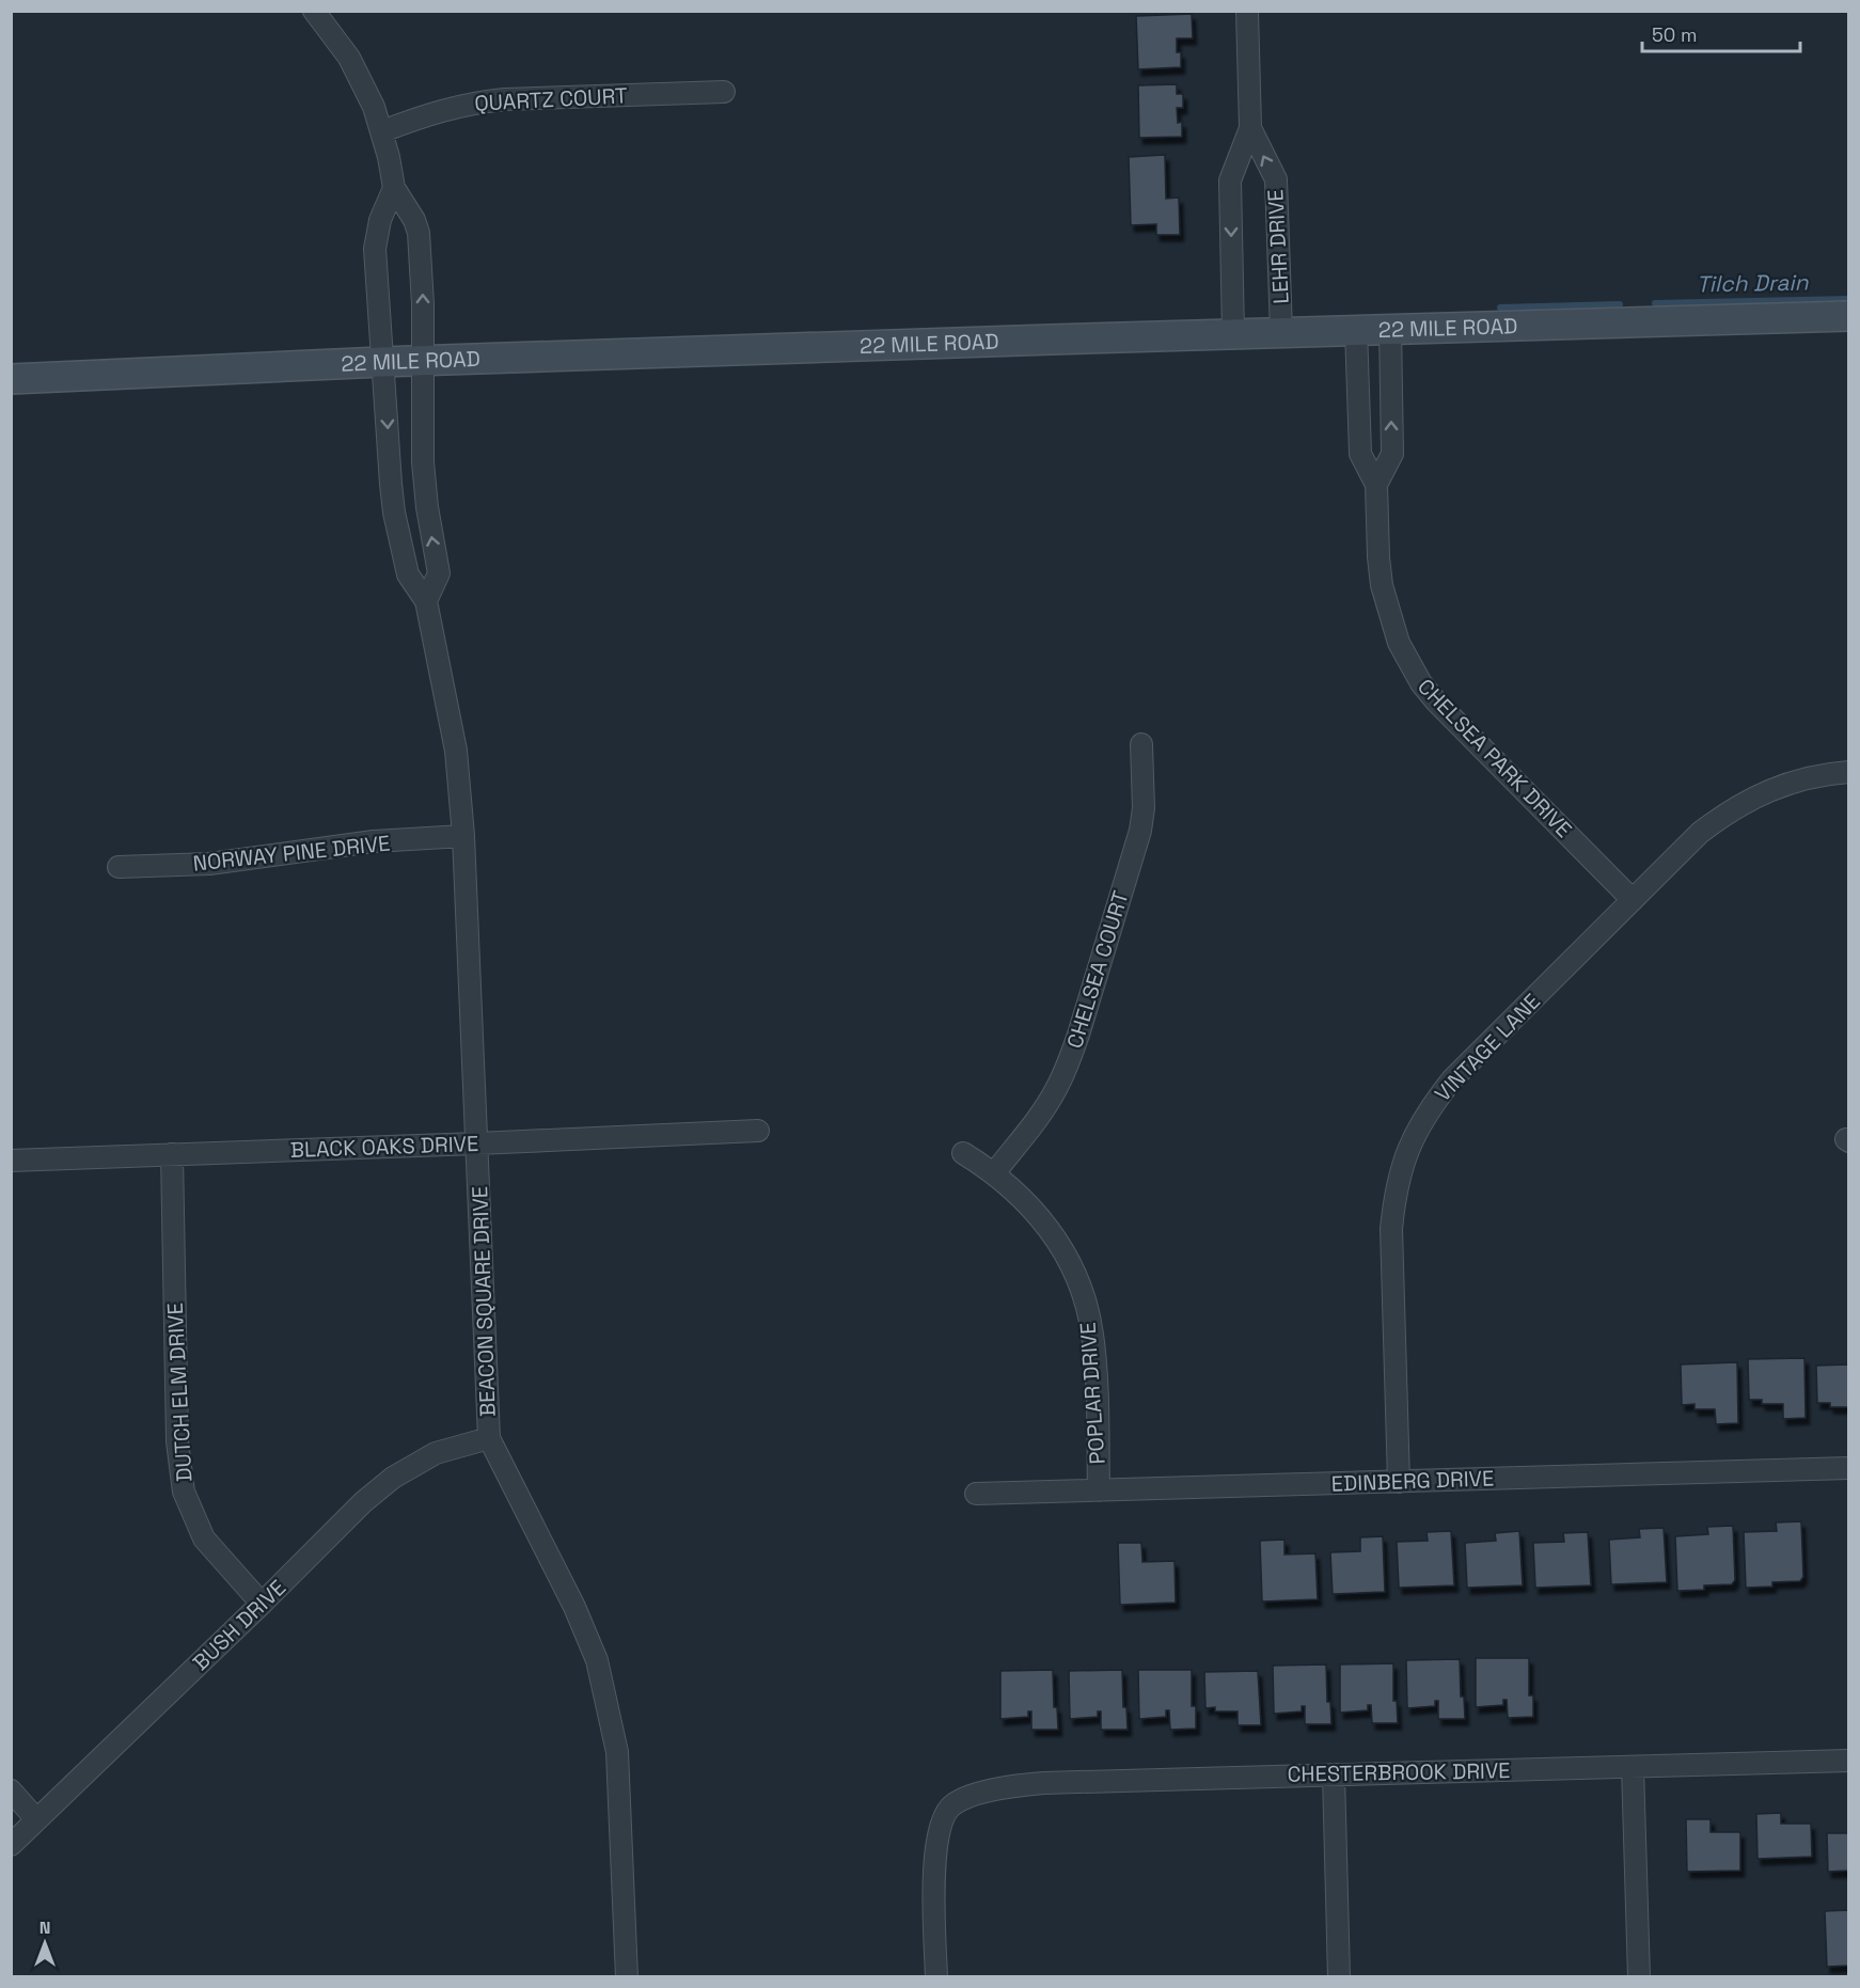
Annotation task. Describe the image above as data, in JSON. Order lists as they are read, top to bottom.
{
  "streets": {
    "street": [
      "QUARTZ COURT",
      "LEHR DRIVE",
      "22 MILE ROAD",
      "CHELSEA PARK DRIVE",
      "NORWAY PINE DRIVE",
      "CHELSEA COURT",
      "VINTAGE LANE",
      "BLACK OAKS DRIVE",
      "BEACON SQUARE DRIVE",
      "DUTCH ELM DRIVE",
      "POPLAR DRIVE",
      "EDINBERG DRIVE",
      "BUSH DRIVE",
      "CHESTERBROOK DRIVE"
    ]
  },
  "crossings": [
    ["LEHR DRIVE", "22 MILE ROAD"],
    ["22 MILE ROAD", "CHELSEA PARK DRIVE"],
    ["22 MILE ROAD", "BEACON SQUARE DRIVE"],
    ["CHELSEA PARK DRIVE", "VINTAGE LANE"],
    ["NORWAY PINE DRIVE", "BEACON SQUARE DRIVE"],
    ["CHELSEA COURT", "POPLAR DRIVE"],
    ["VINTAGE LANE", "EDINBERG DRIVE"],
    ["BLACK OAKS DRIVE", "BEACON SQUARE DRIVE"],
    ["BLACK OAKS DRIVE", "DUTCH ELM DRIVE"],
    ["BEACON SQUARE DRIVE", "BUSH DRIVE"],
    ["DUTCH ELM DRIVE", "BUSH DRIVE"],
    ["POPLAR DRIVE", "EDINBERG DRIVE"]
  ],
  "water": ["Tilch Drain"],
  "scale_bar": "50 m",
  "north": "top"
}
